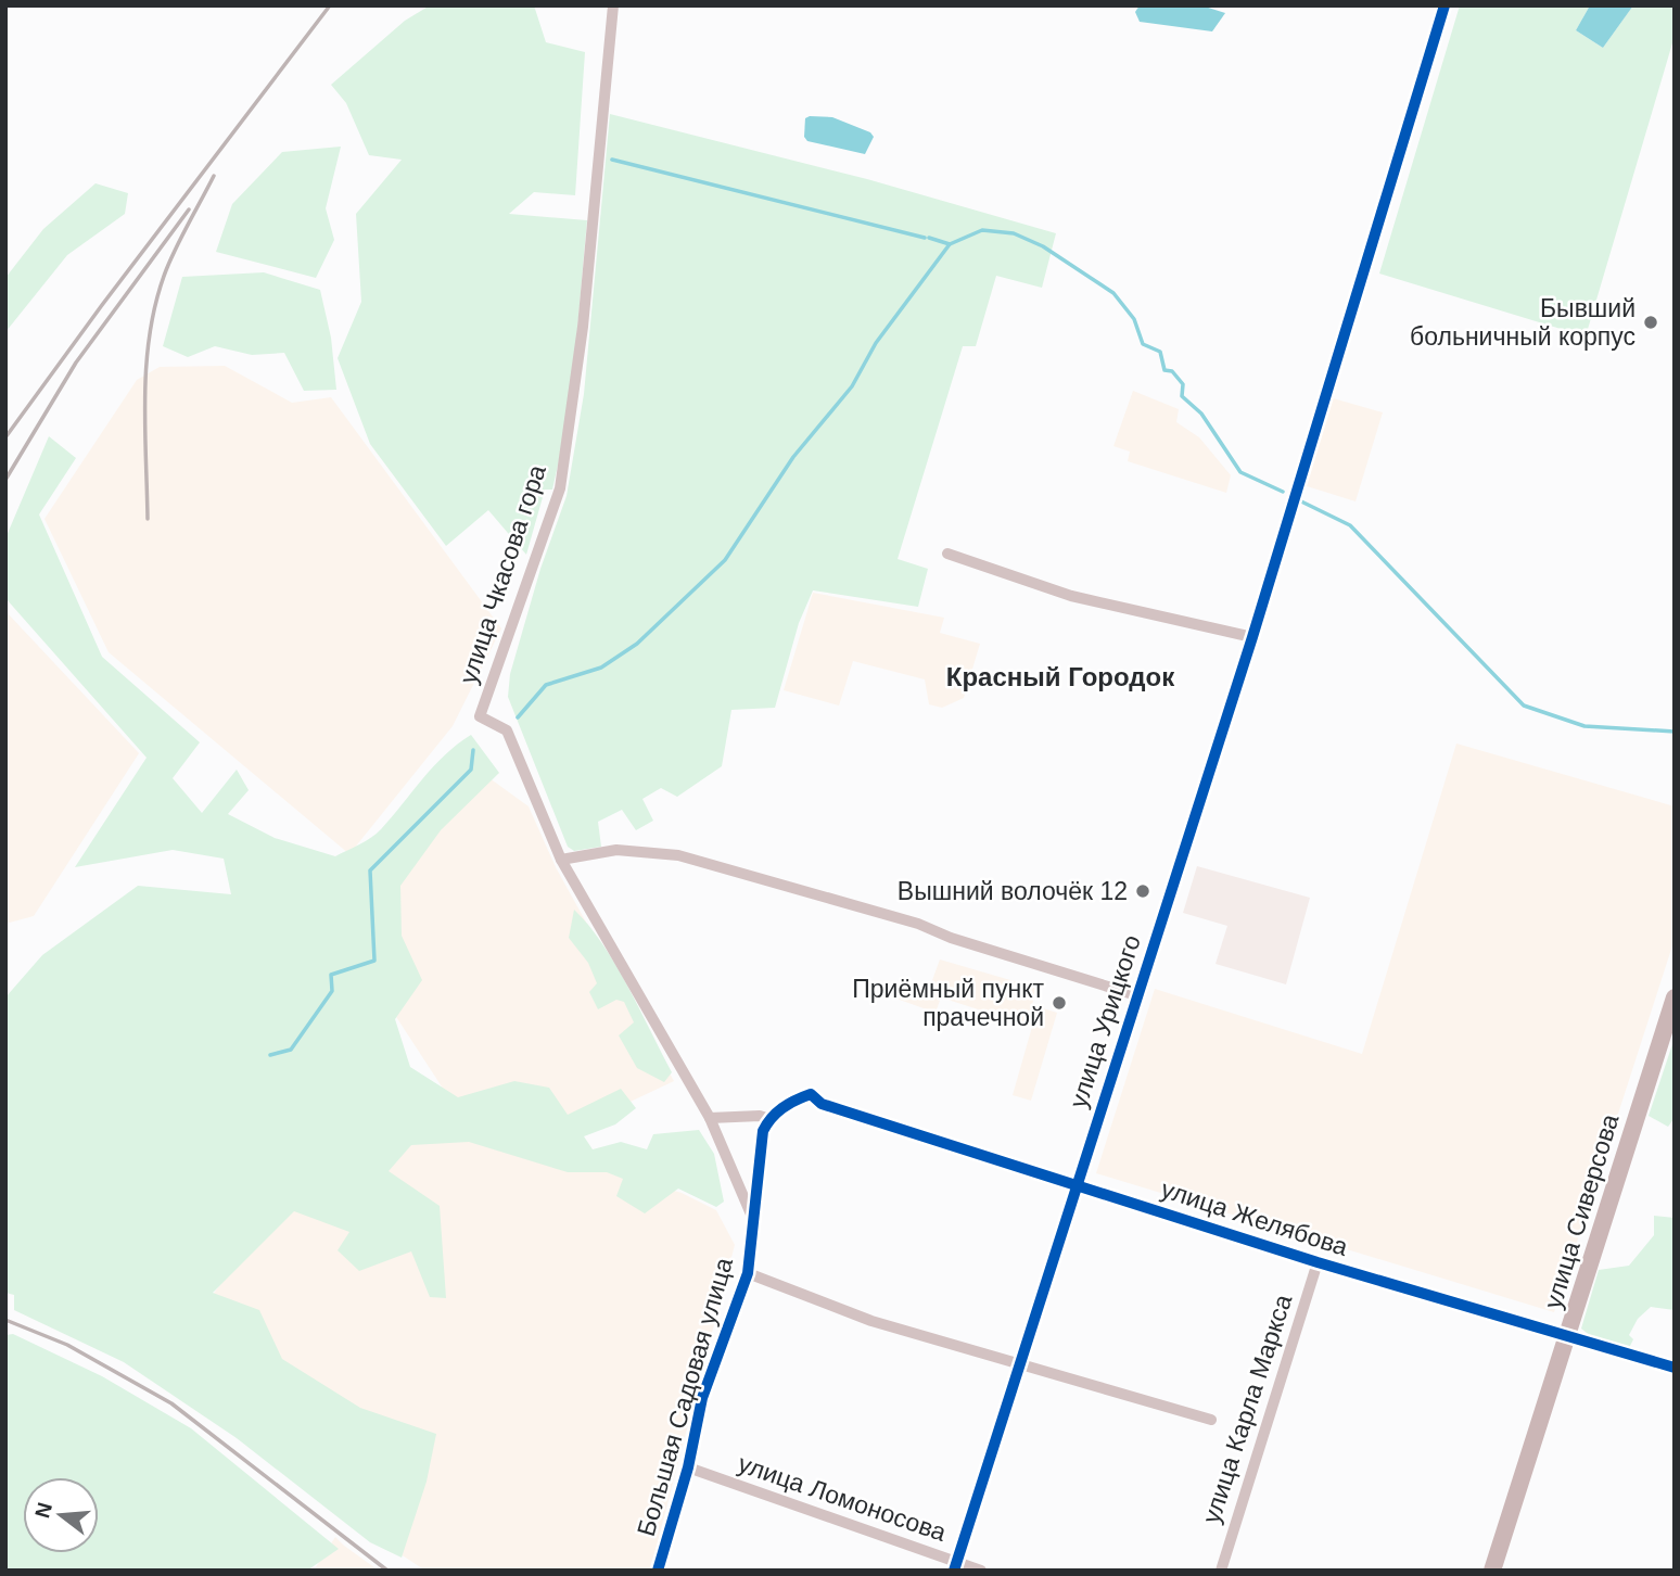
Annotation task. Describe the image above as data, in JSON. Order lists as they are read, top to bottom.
{
  "streets": {
    "street": [
      "улица Чкасова гора",
      "улица Урицкого",
      "улица Сиверсова",
      "улица Желябова",
      "Большая Садовая улица",
      "улица Карла Маркса",
      "улица Ломоносова"
    ]
  },
  "crossings": [
    ["улица Чкасова гора", "Большая Садовая улица"],
    ["улица Урицкого", "улица Желябова"],
    ["улица Урицкого", "улица Ломоносова"],
    ["улица Сиверсова", "улица Желябова"],
    ["улица Желябова", "Большая Садовая улица"],
    ["улица Желябова", "улица Карла Маркса"],
    ["Большая Садовая улица", "улица Ломоносова"]
  ],
  "districts": ["Красный Городок"],
  "places": ["Бывший больничный корпус", "Вышний волочёк 12", "Приёмный пункт прачечной"],
  "north": "left"
}
